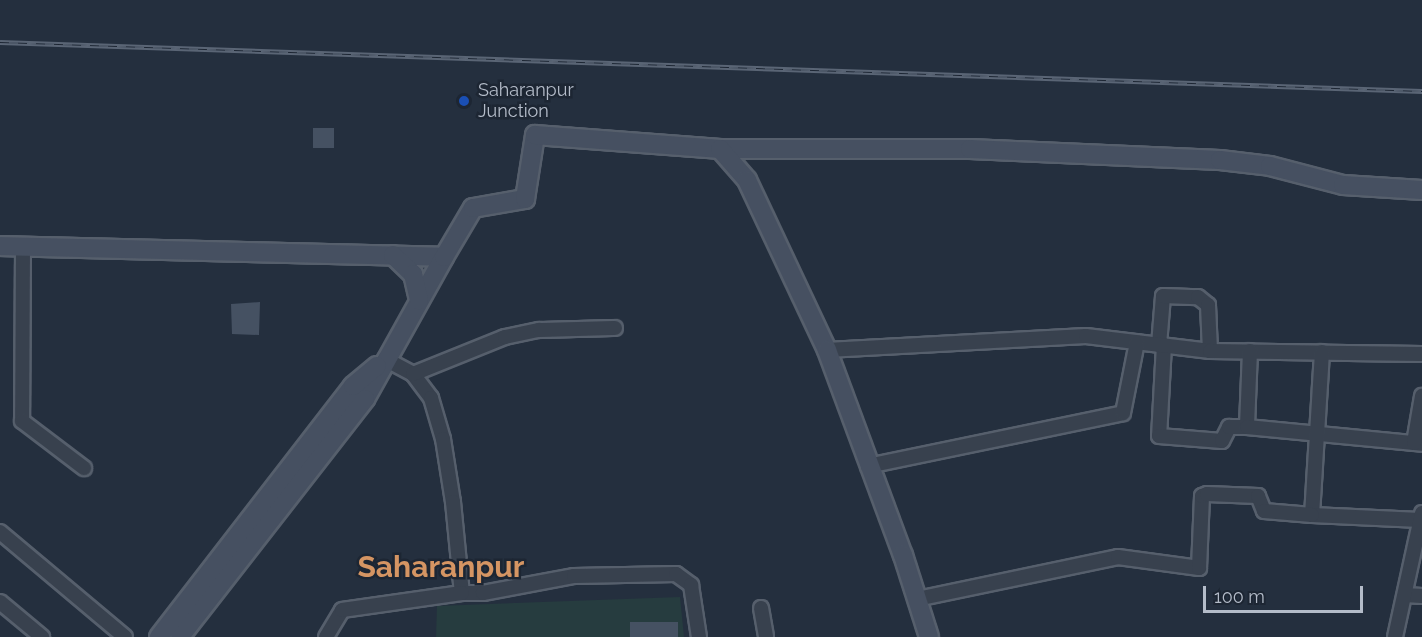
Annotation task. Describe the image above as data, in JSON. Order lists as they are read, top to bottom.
{
  "districts": ["Saharanpur"],
  "places": ["Saharanpur Junction"],
  "scale_bar": "100 m"
}
